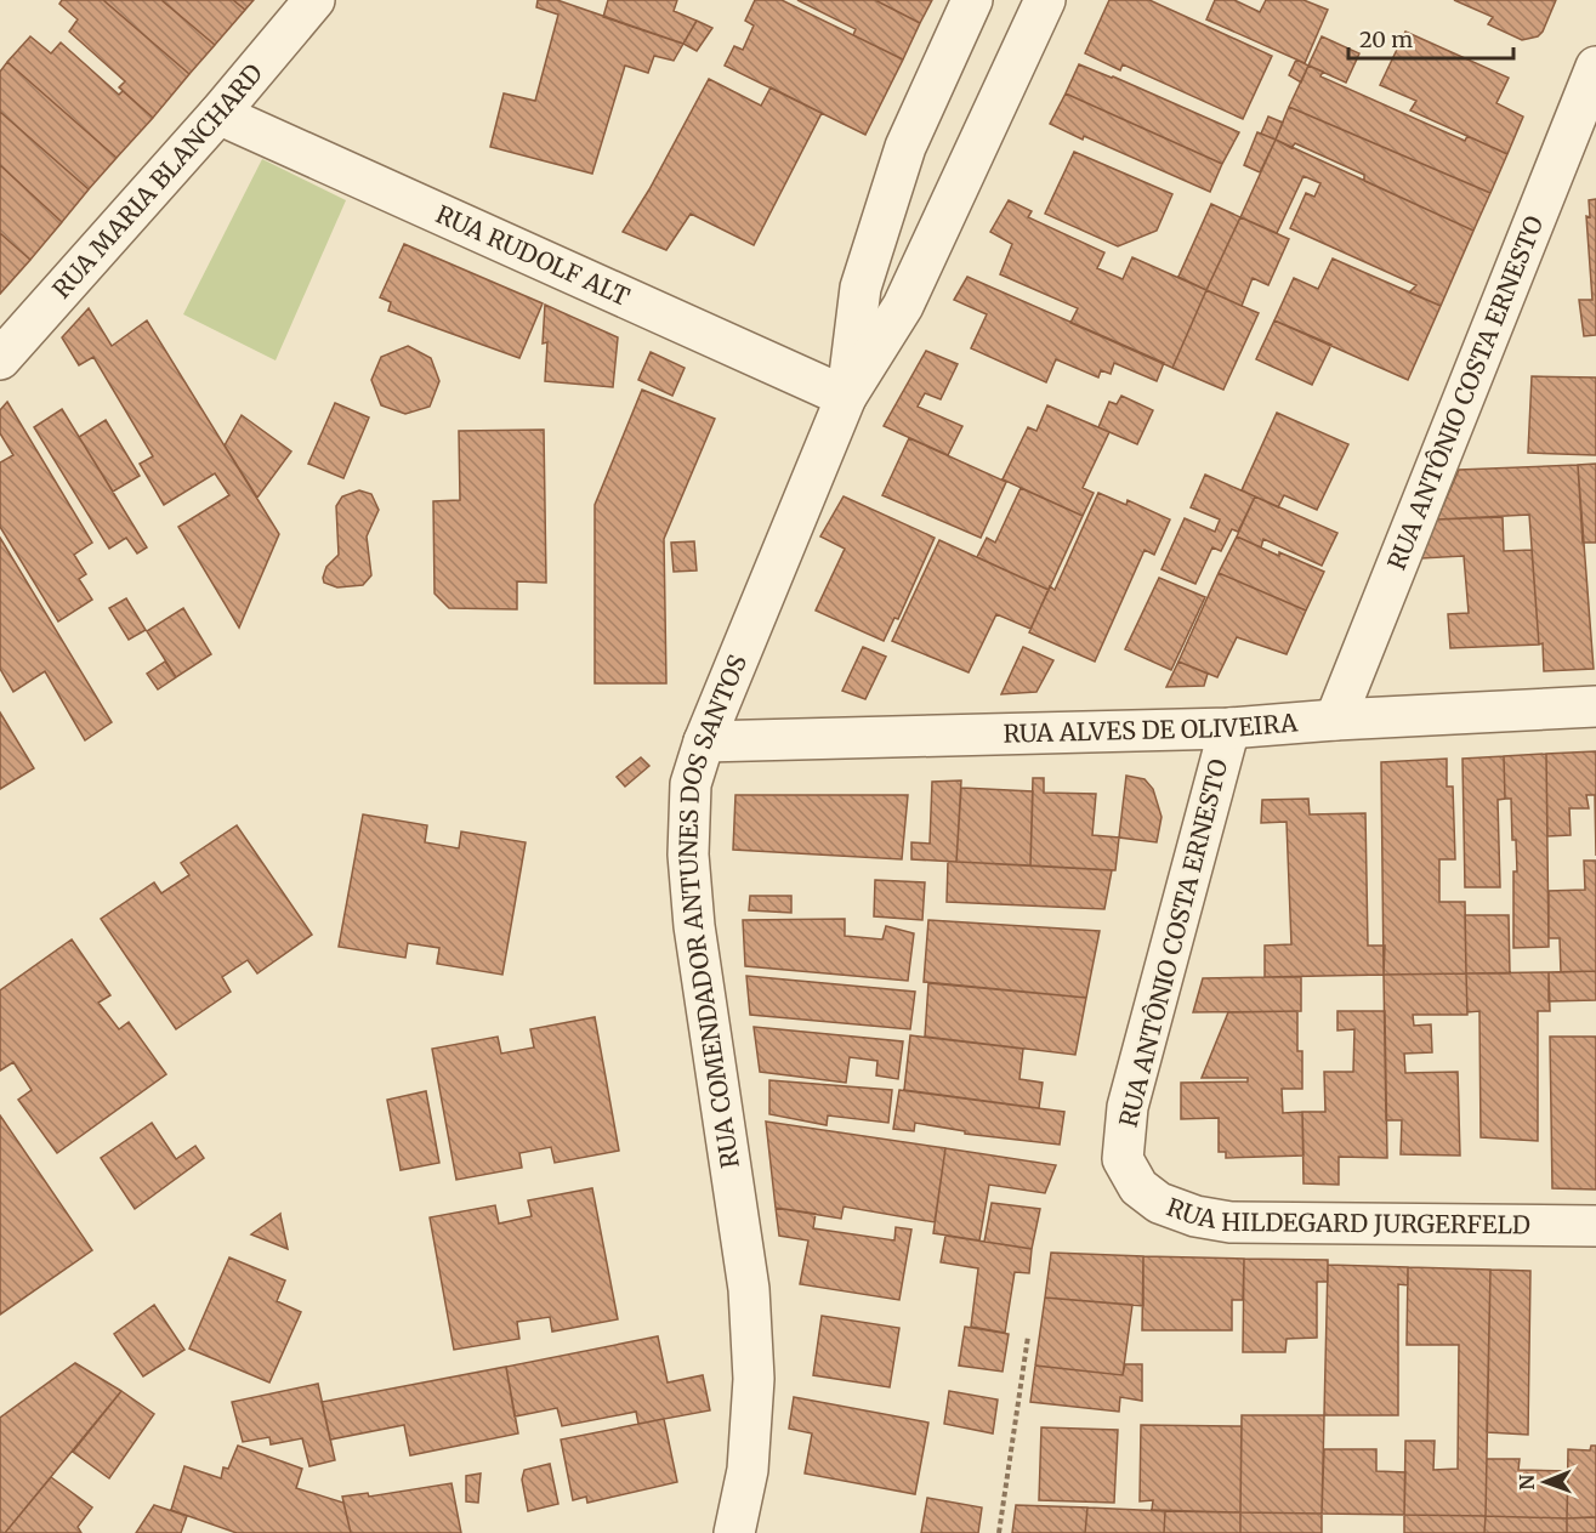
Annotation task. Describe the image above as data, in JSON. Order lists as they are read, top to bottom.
{
  "streets": {
    "street": [
      "RUA MARIA BLANCHARD",
      "RUA RUDOLF ALT",
      "RUA ANTÔNIO COSTA ERNESTO",
      "RUA ALVES DE OLIVEIRA",
      "RUA COMENDADOR ANTUNES DOS SANTOS",
      "RUA HILDEGARD JURGERFELD"
    ]
  },
  "crossings": [
    ["RUA MARIA BLANCHARD", "RUA RUDOLF ALT"],
    ["RUA RUDOLF ALT", "RUA COMENDADOR ANTUNES DOS SANTOS"],
    ["RUA ANTÔNIO COSTA ERNESTO", "RUA ALVES DE OLIVEIRA"],
    ["RUA ANTÔNIO COSTA ERNESTO", "RUA HILDEGARD JURGERFELD"],
    ["RUA ALVES DE OLIVEIRA", "RUA COMENDADOR ANTUNES DOS SANTOS"]
  ],
  "scale_bar": "20 m",
  "north": "left"
}
